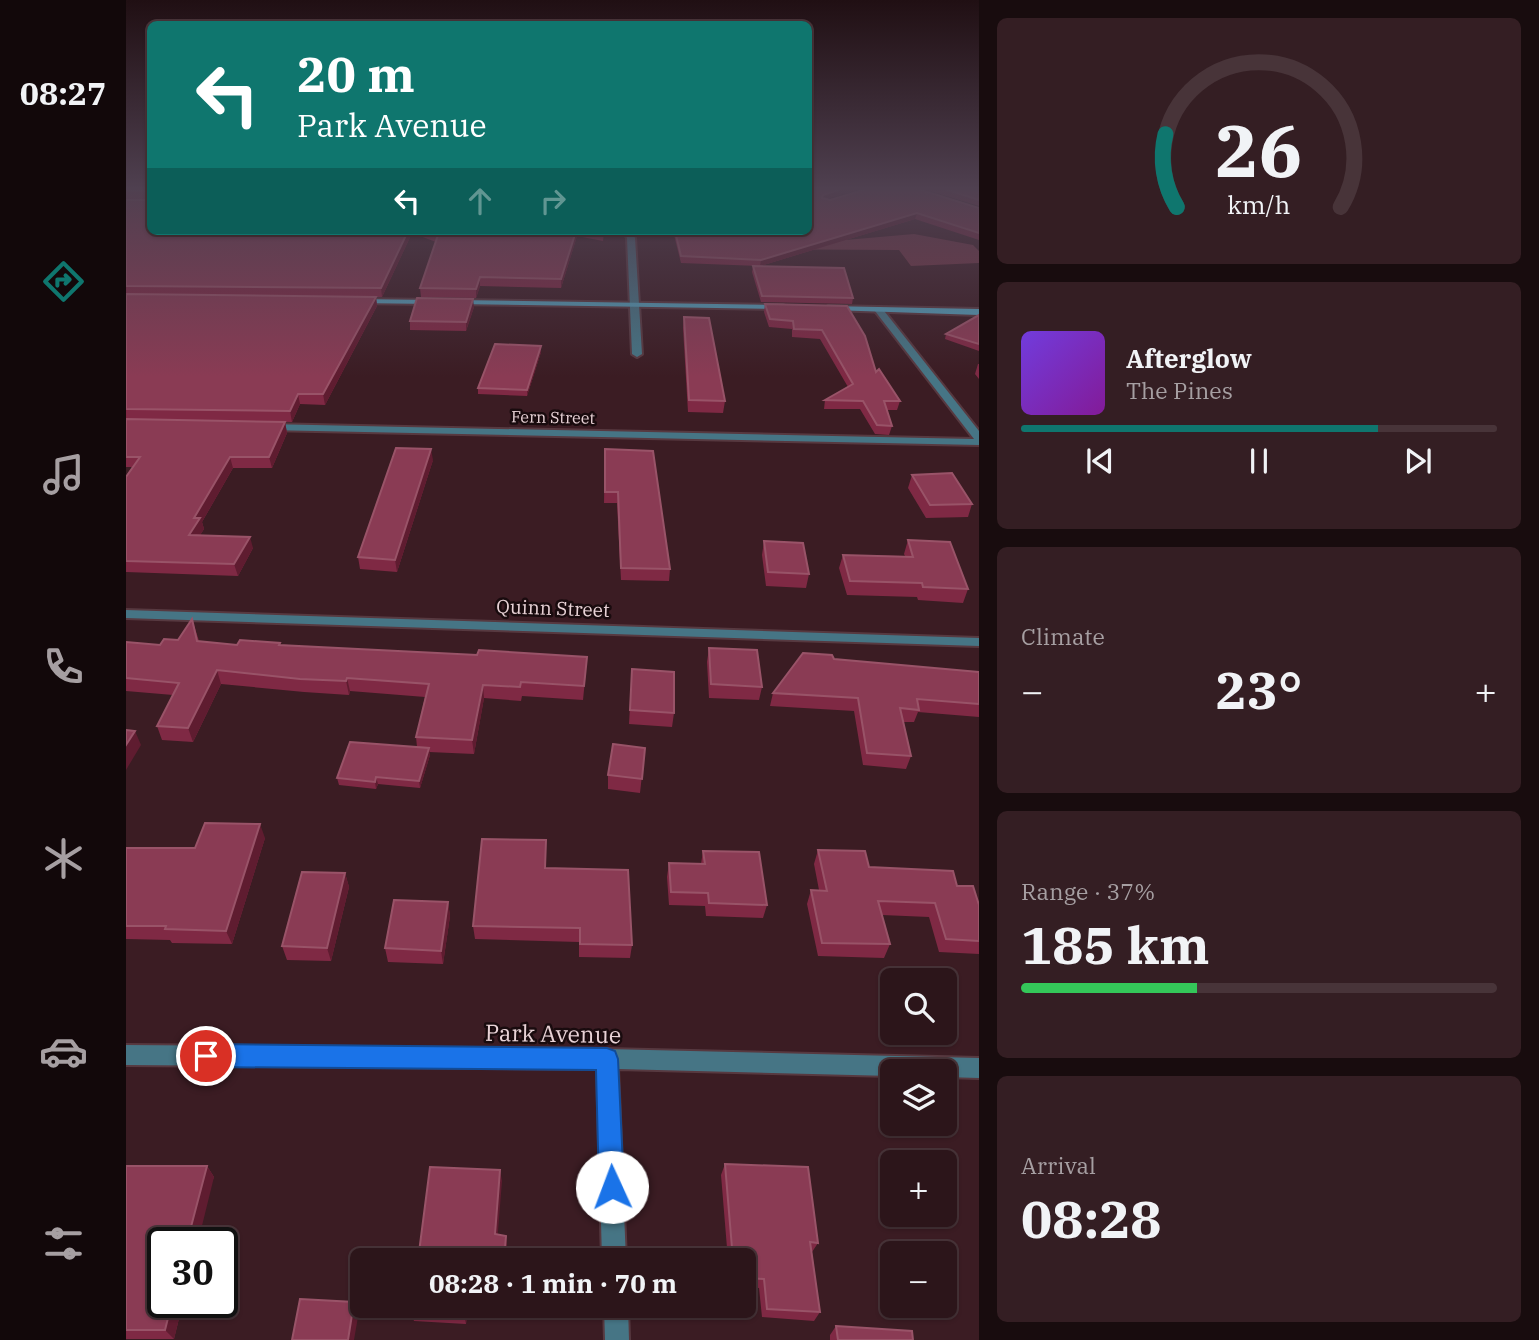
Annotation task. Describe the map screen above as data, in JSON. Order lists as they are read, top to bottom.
{
  "streets": {
    "street": ["Fern Street", "Quinn Street", "Park Avenue"]
  },
  "page": {
    "tabs": "08:27",
    "turn": ["20 m", "Park Avenue"],
    "song": ["Afterglow", "The Pines"],
    "tile": [
      "Climate",
      ["Range · 37%", "185 km"],
      ["Arrival", "08:28"]
    ],
    "heat": ["−", "23°", "+"],
    "map_buttons": ["+", "−"],
    "limit": "30",
    "trip": "08:28 · 1 min · 70 m",
    "gauge": ["26", "km/h"]
  }
}
